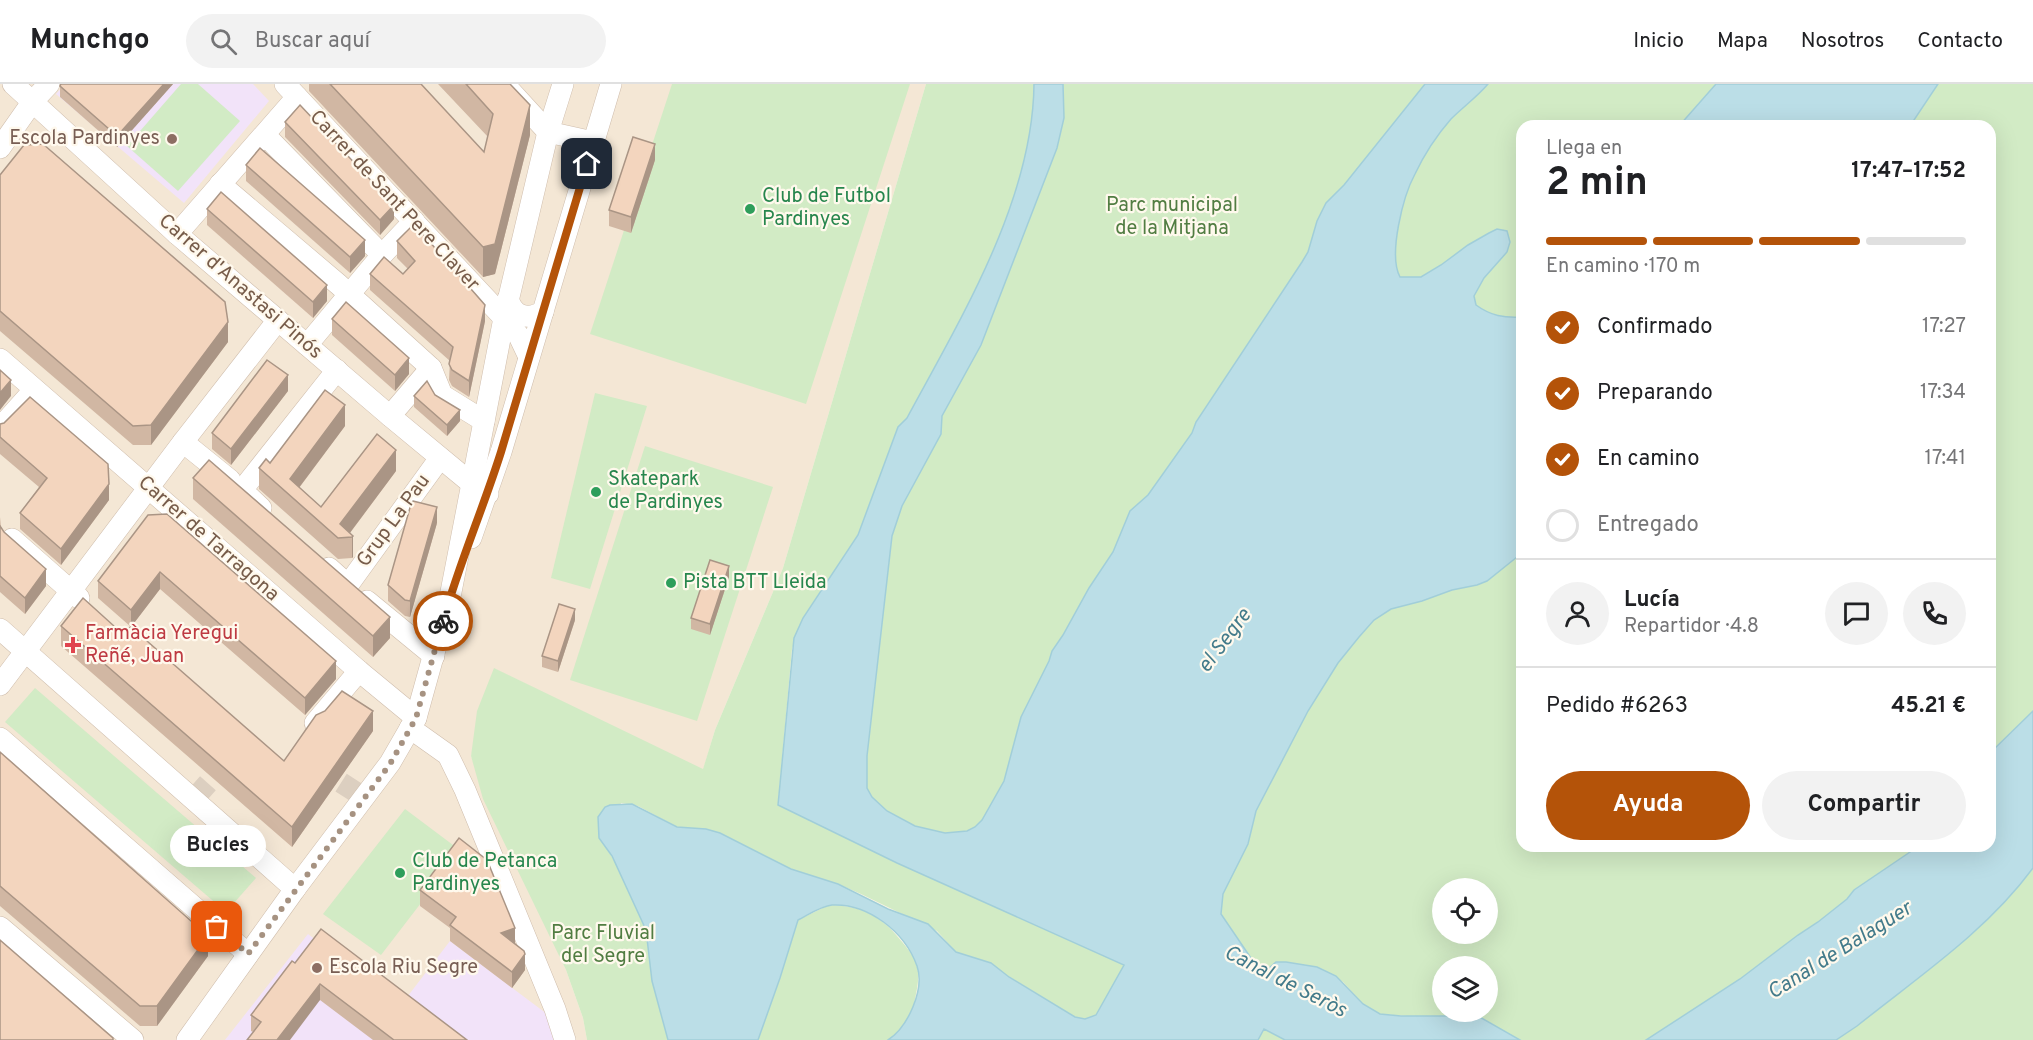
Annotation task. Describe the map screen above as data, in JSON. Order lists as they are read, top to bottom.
{
  "streets": {
    "street": [
      "Carrer de Sant Pere Claver",
      "Carrer d'Anastasi Pinós",
      "Grup La Pau",
      "Carrer de Tarragona"
    ]
  },
  "crossings": [
    ["Carrer d'Anastasi Pinós", "Grup La Pau"]
  ],
  "water": ["el Segre", "Canal de Balaguer", "Canal de Seròs"],
  "parks": ["Parc municipal de la Mitjana", "Parc Fluvial del Segre"],
  "places": {
    "other": [
      "Escola Pardinyes",
      "Club de Futbol Pardinyes",
      "Skatepark de Pardinyes",
      "Pista BTT Lleida",
      "Club de Petanca Pardinyes",
      "Bucles",
      "Escola Riu Segre"
    ],
    "health": ["Farmàcia Yeregui Reñé, Juan"]
  },
  "page": {
    "header": "Munchgo",
    "search": "Buscar aquí",
    "nav": [
      "Inicio",
      "Mapa",
      "Nosotros",
      "Contacto"
    ],
    "heading": ["2 min", "Llega en", "17:47–17:52"],
    "panel": [
      "Lucía",
      "Repartidor · 4.8",
      "Pedido #6263",
      "45.21 €"
    ],
    "bar": "En camino · 170 m",
    "list": [
      ["Confirmado", "17:27"],
      ["Preparando", "17:34"],
      ["En camino", "17:41"],
      "Entregado"
    ],
    "buttons": ["Ayuda", "Compartir"],
    "bubble": "Bucles"
  }
}
